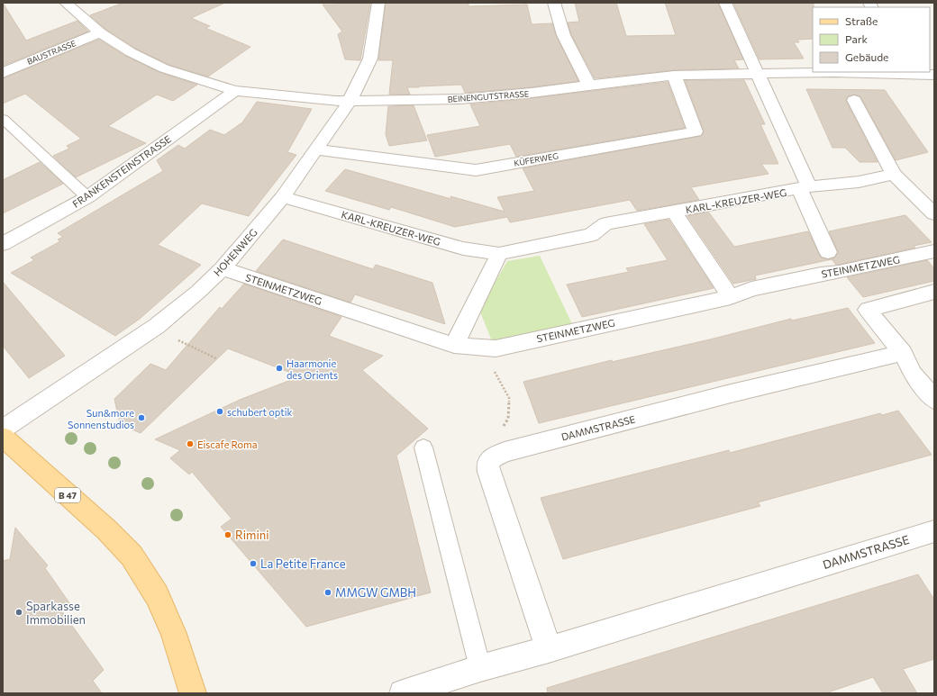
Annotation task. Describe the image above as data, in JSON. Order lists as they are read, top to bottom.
{
  "streets": {
    "main road": ["B 47"],
    "street": [
      "BAUSTRASSE",
      "BEINENGUTSTRASSE",
      "KÜFERWEG",
      "FRANKENSTEINSTRASSE",
      "KARL-KREUZER-WEG",
      "HOHENWEG",
      "STEINMETZWEG",
      "DAMMSTRASSE"
    ]
  },
  "crossings": [
    ["BAUSTRASSE", "BEINENGUTSTRASSE"],
    ["BEINENGUTSTRASSE", "KÜFERWEG"],
    ["BEINENGUTSTRASSE", "FRANKENSTEINSTRASSE"],
    ["BEINENGUTSTRASSE", "KARL-KREUZER-WEG"],
    ["BEINENGUTSTRASSE", "HOHENWEG"],
    ["KÜFERWEG", "HOHENWEG"],
    ["KARL-KREUZER-WEG", "HOHENWEG"],
    ["KARL-KREUZER-WEG", "STEINMETZWEG"],
    ["HOHENWEG", "STEINMETZWEG"]
  ],
  "places": [
    "Haarmonie des Orients",
    "schubert optik",
    "Sun&more Sonnenstudios",
    "Eiscafe Roma",
    "Rimini",
    "La Petite France",
    "MMGW GMBH",
    "Sparkasse Immobilien"
  ],
  "legend": ["Straße", "Park", "Gebäude"]
}
